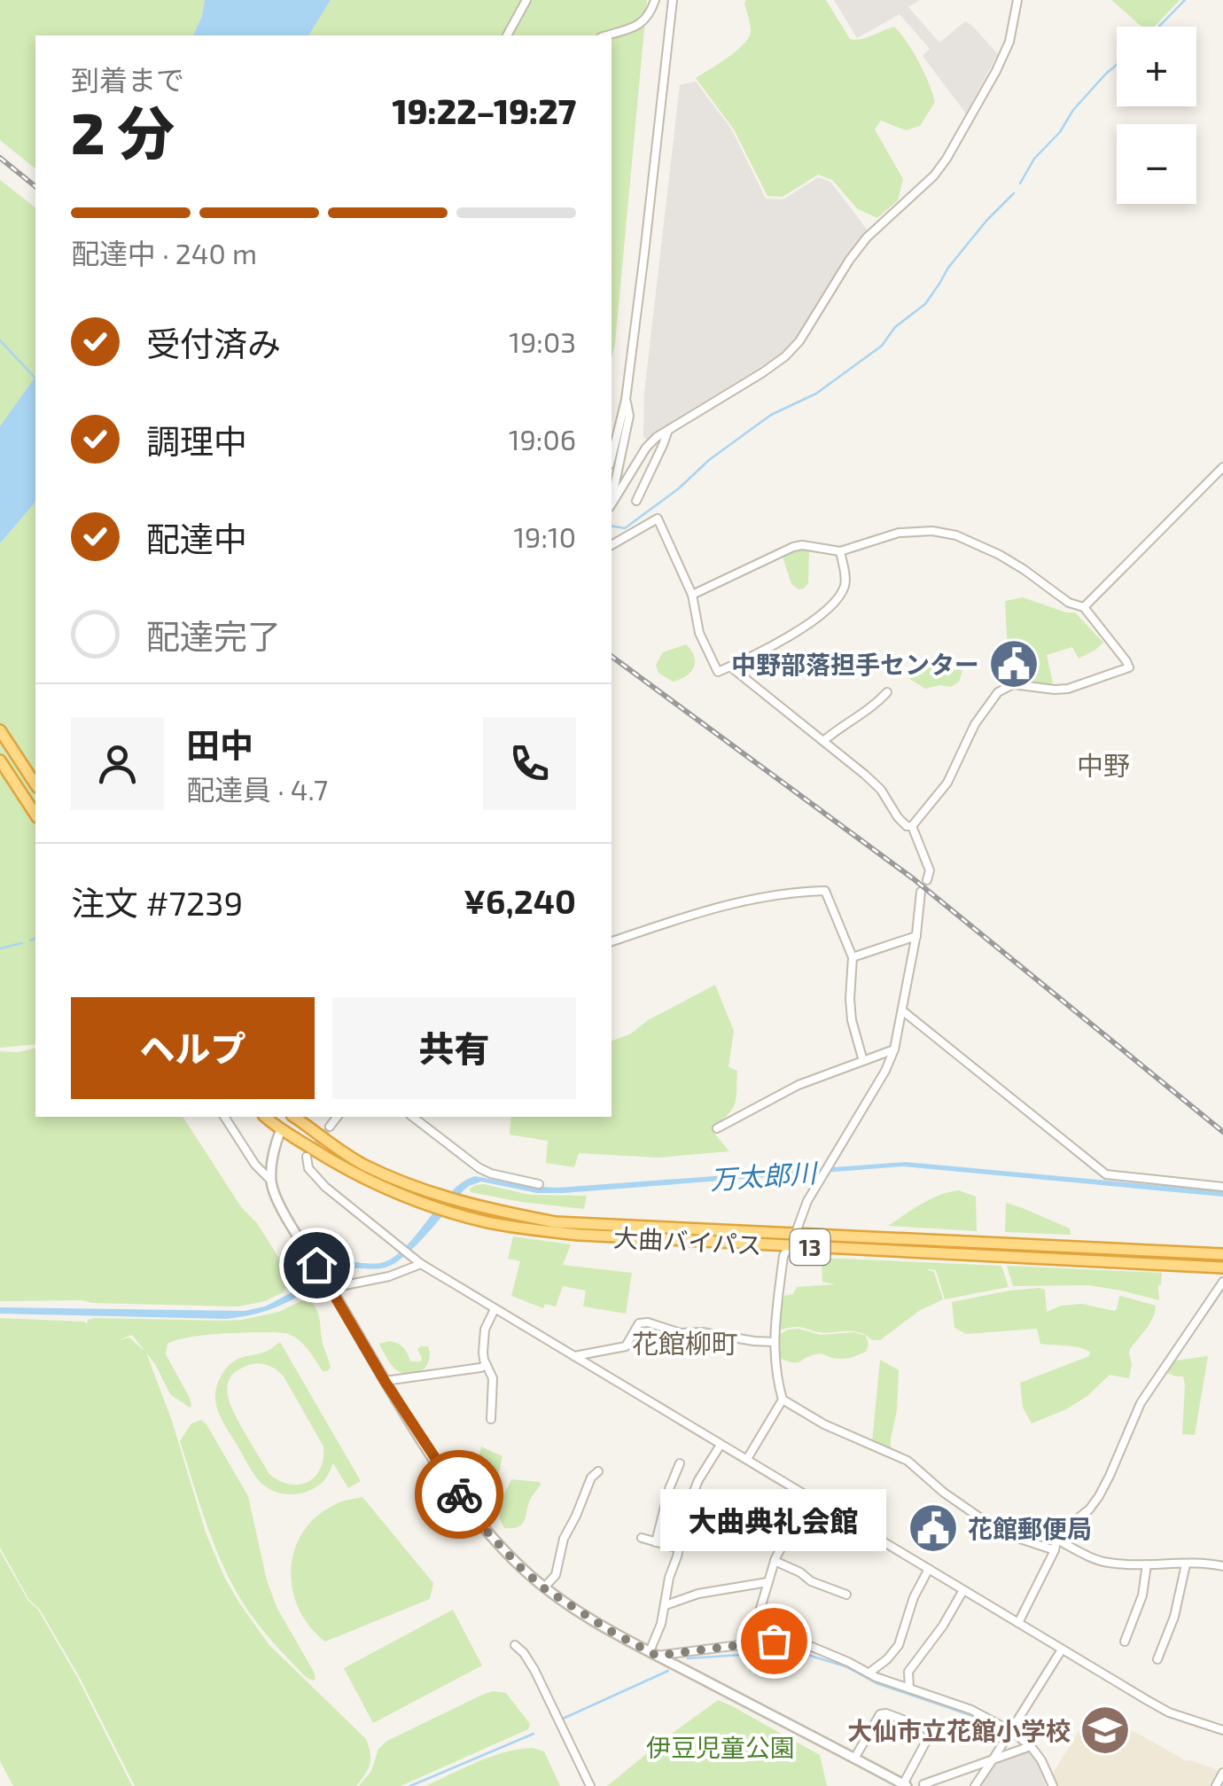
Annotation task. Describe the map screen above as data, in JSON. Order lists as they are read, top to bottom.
{
  "streets": {
    "highway": ["大曲バイパス", "13"]
  },
  "crossings": [
    ["大曲バイパス", "13"]
  ],
  "districts": ["中野", "花館柳町"],
  "water": ["万太郎川"],
  "parks": ["伊豆児童公園"],
  "places": {
    "public building": ["中野部落担手センター", "花館郵便局"],
    "other": ["大曲典礼会館"],
    "school or university": ["大仙市立花館小学校"]
  },
  "page": {
    "map_buttons": ["+", "−"],
    "heading": ["2 分", "到着まで", "19:22–19:27"],
    "panel": [
      "田中",
      "配達員 · 4.7",
      "注文 #7239",
      "¥6,240"
    ],
    "bar": "配達中 · 240 m",
    "list": [
      ["受付済み", "19:03"],
      ["調理中", "19:06"],
      ["配達中", "19:10"],
      "配達完了"
    ],
    "buttons": ["ヘルプ", "共有"],
    "bubble": "大曲典礼会館"
  }
}
